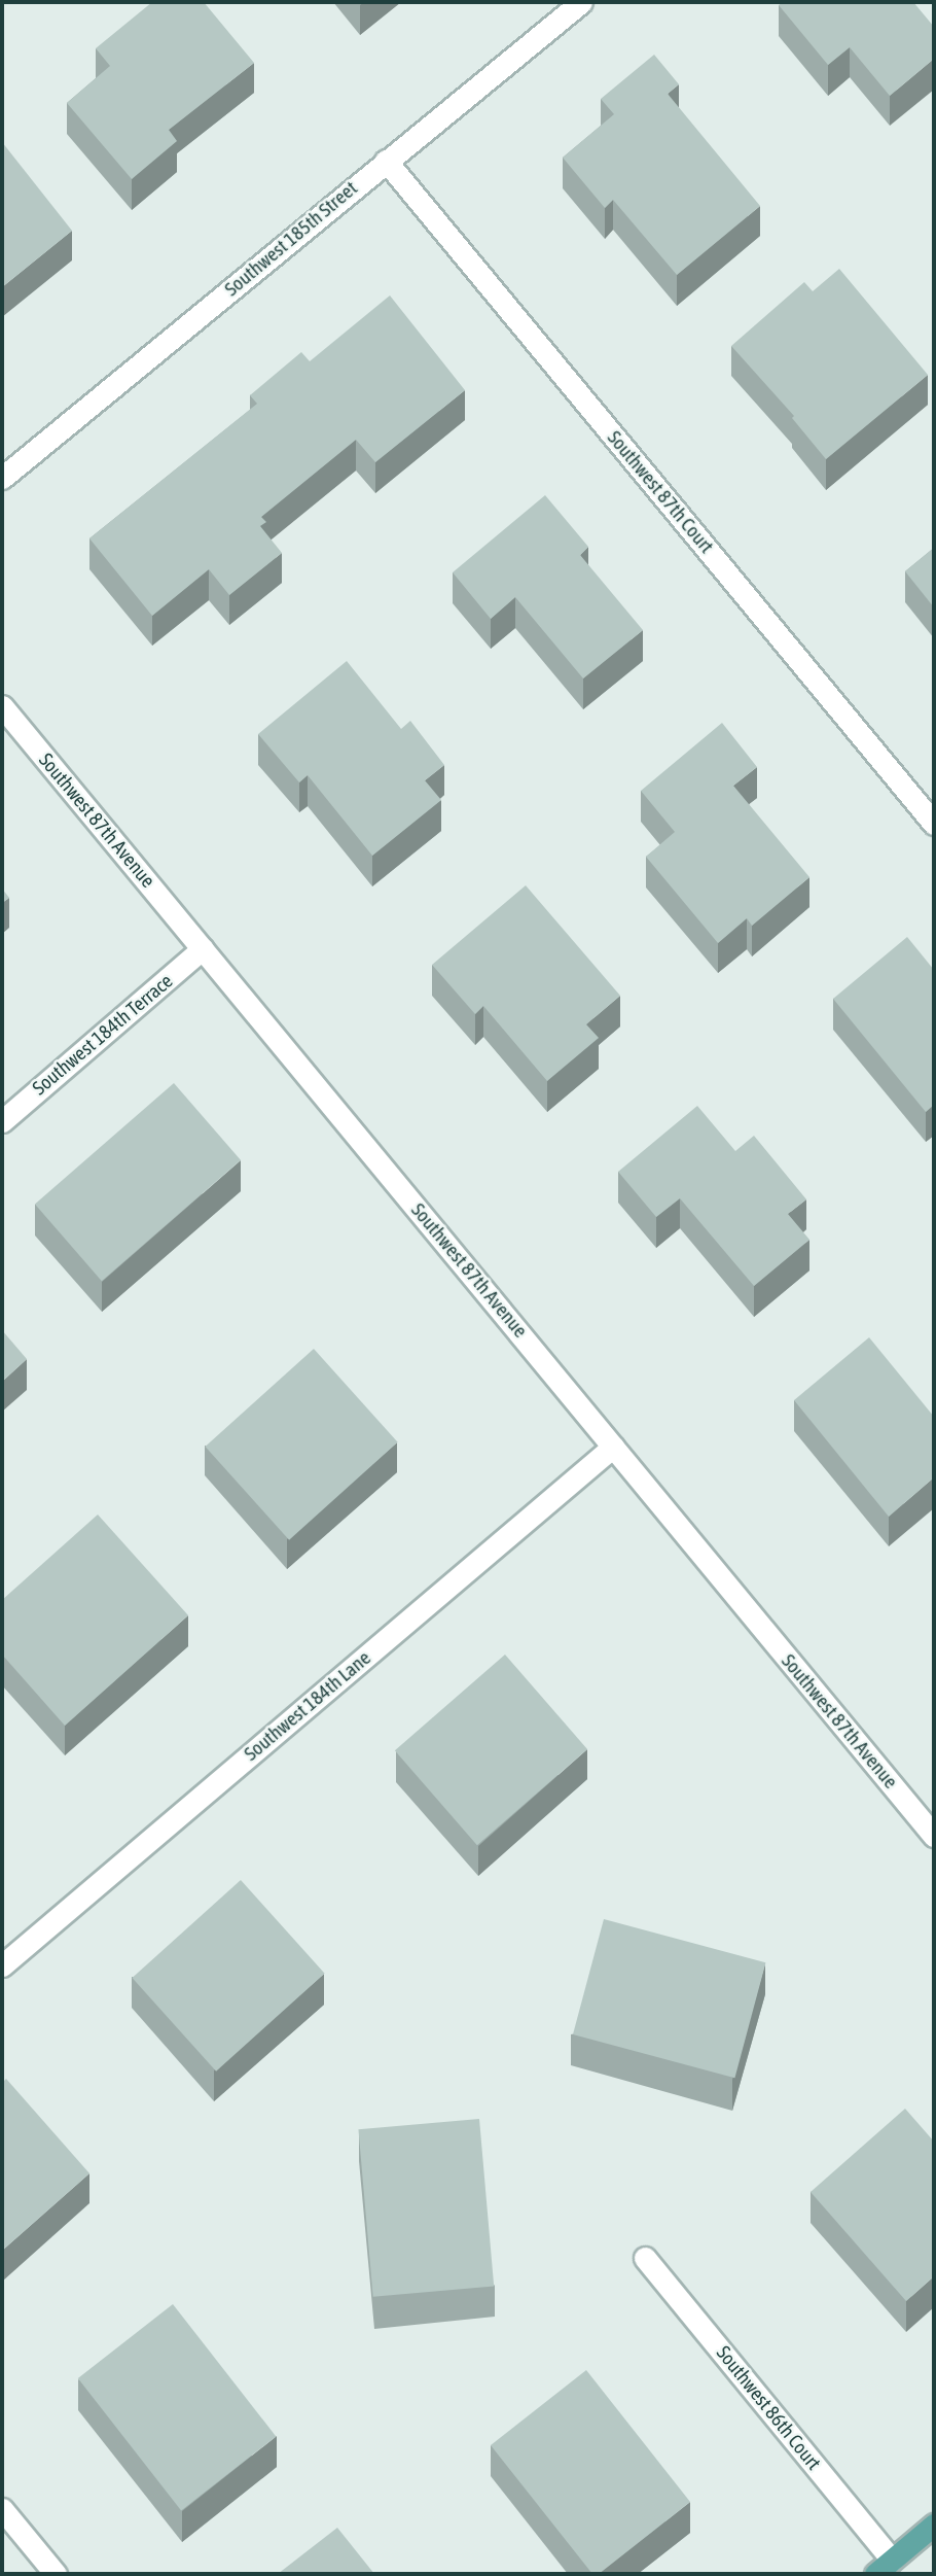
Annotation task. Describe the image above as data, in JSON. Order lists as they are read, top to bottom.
{
  "streets": {
    "street": [
      "Southwest 185th Street",
      "Southwest 87th Court",
      "Southwest 87th Avenue",
      "Southwest 184th Terrace",
      "Southwest 184th Lane",
      "Southwest 86th Court"
    ]
  },
  "crossings": [
    ["Southwest 185th Street", "Southwest 87th Court"],
    ["Southwest 87th Avenue", "Southwest 184th Terrace"],
    ["Southwest 87th Avenue", "Southwest 184th Lane"]
  ]
}
